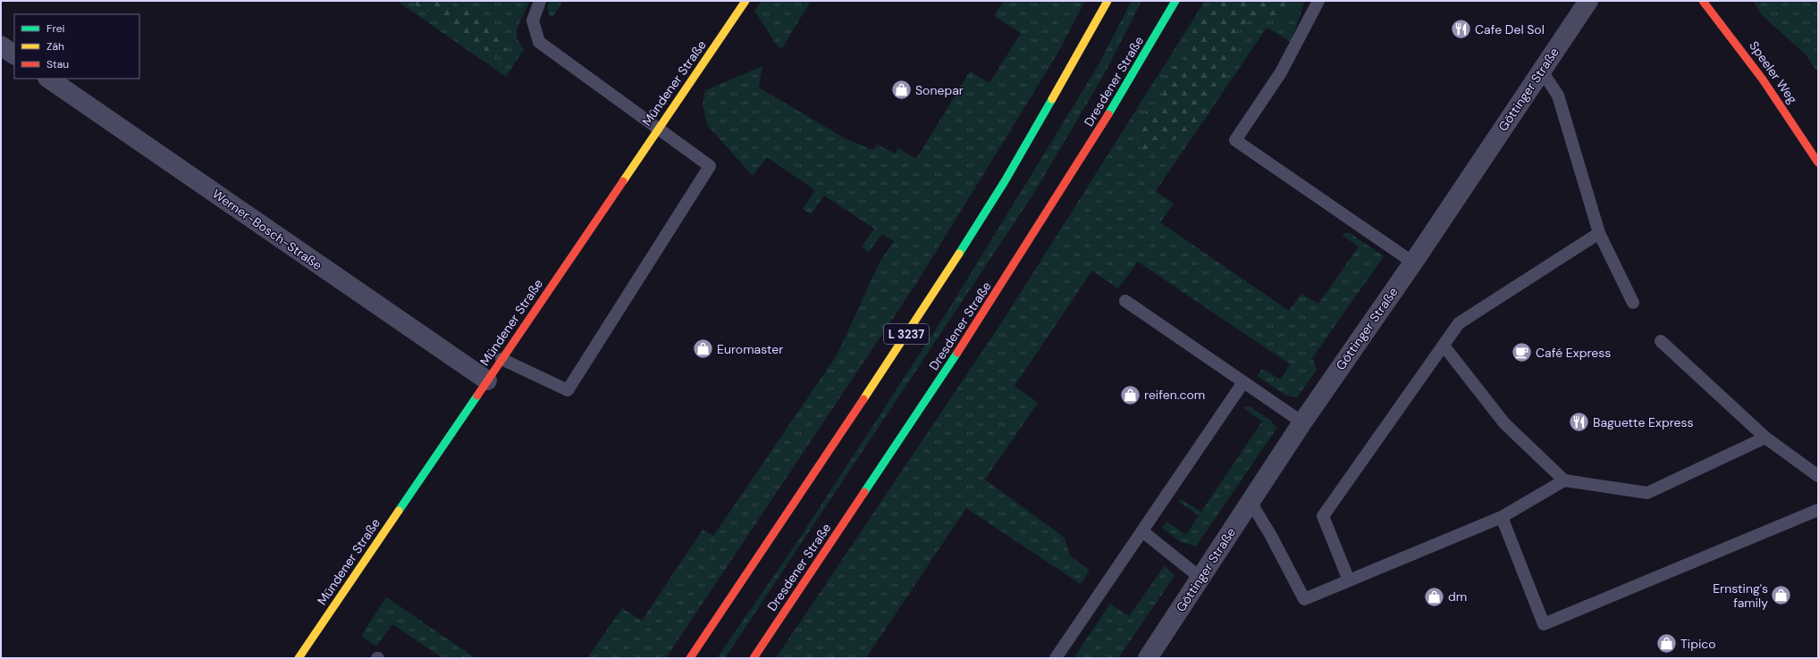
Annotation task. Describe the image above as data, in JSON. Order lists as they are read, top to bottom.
{
  "streets": {
    "main road": [
      "Speeler Weg",
      "Dresdener Straße",
      "Mündener Straße",
      "L 3237"
    ],
    "street": ["Göttinger Straße", "Werner-Bosch-Straße"]
  },
  "crossings": [
    ["Mündener Straße", "Werner-Bosch-Straße"]
  ],
  "places": {
    "restaurant": ["Cafe Del Sol", "Baguette Express"],
    "shop": [
      "Sonepar",
      "Euromaster",
      "reifen.com",
      "Ernsting's family",
      "dm",
      "Tipico"
    ],
    "cafe": ["Café Express"]
  },
  "legend": ["Frei", "Zäh", "Stau"]
}
